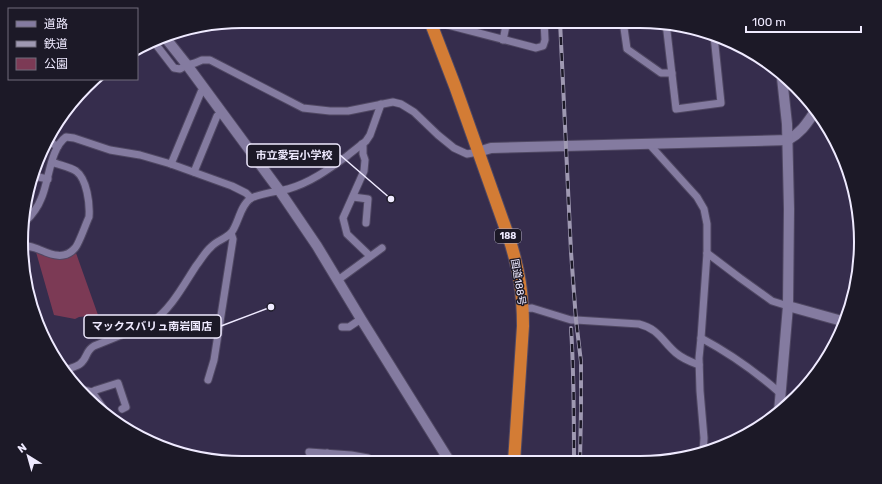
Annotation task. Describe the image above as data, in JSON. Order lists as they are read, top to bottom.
{
  "streets": {
    "highway": ["188", "国道188号"]
  },
  "places": ["市立愛宕小学校", "マックスバリュ南岩国店"],
  "legend": ["道路", "鉄道", "公園"],
  "scale_bar": "100 m",
  "north": "top left"
}
